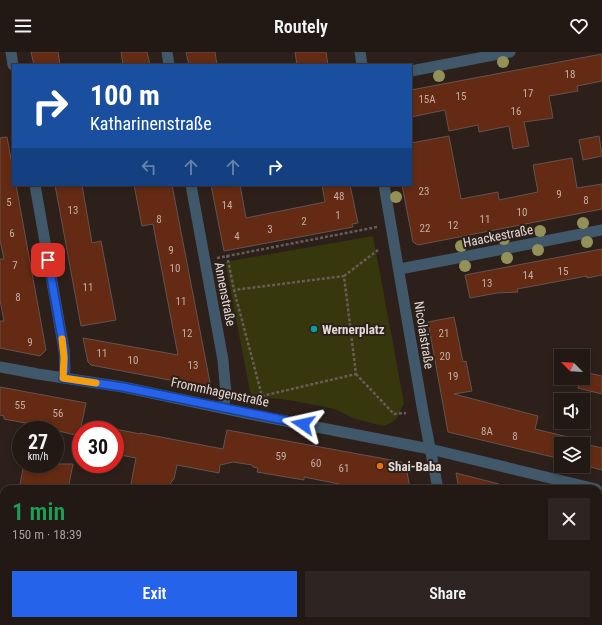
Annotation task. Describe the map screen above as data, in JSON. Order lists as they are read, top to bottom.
{
  "streets": {
    "street": [
      "Haackestraße",
      "Annenstraße",
      "Nicolaistraße",
      "Frommhagenstraße"
    ]
  },
  "crossings": [
    ["Haackestraße", "Nicolaistraße"],
    ["Annenstraße", "Frommhagenstraße"],
    ["Nicolaistraße", "Frommhagenstraße"]
  ],
  "places": ["Wernerplatz", "Shai-Baba"],
  "house_numbers": [
    "18",
    "17",
    "15",
    "15A",
    "16",
    "23",
    "9",
    "48",
    "8",
    "5",
    "14",
    "13",
    "10",
    "1",
    "8",
    "11",
    "2",
    "12",
    "22",
    "3",
    "6",
    "4",
    "9",
    "7",
    "10",
    "15",
    "14",
    "13",
    "11",
    "8",
    "11",
    "12",
    "21",
    "9",
    "11",
    "20",
    "10",
    "13",
    "19",
    "55",
    "56",
    "8A",
    "8",
    "59",
    "60",
    "61"
  ],
  "north": "top left",
  "page": {
    "header": "Routely",
    "turn": ["100 m", "Katharinenstraße"],
    "speed": "27 km/h",
    "limit": "30",
    "heading": ["1 min", "150 m · 18:39"],
    "buttons": ["Exit", "Share"]
  }
}
